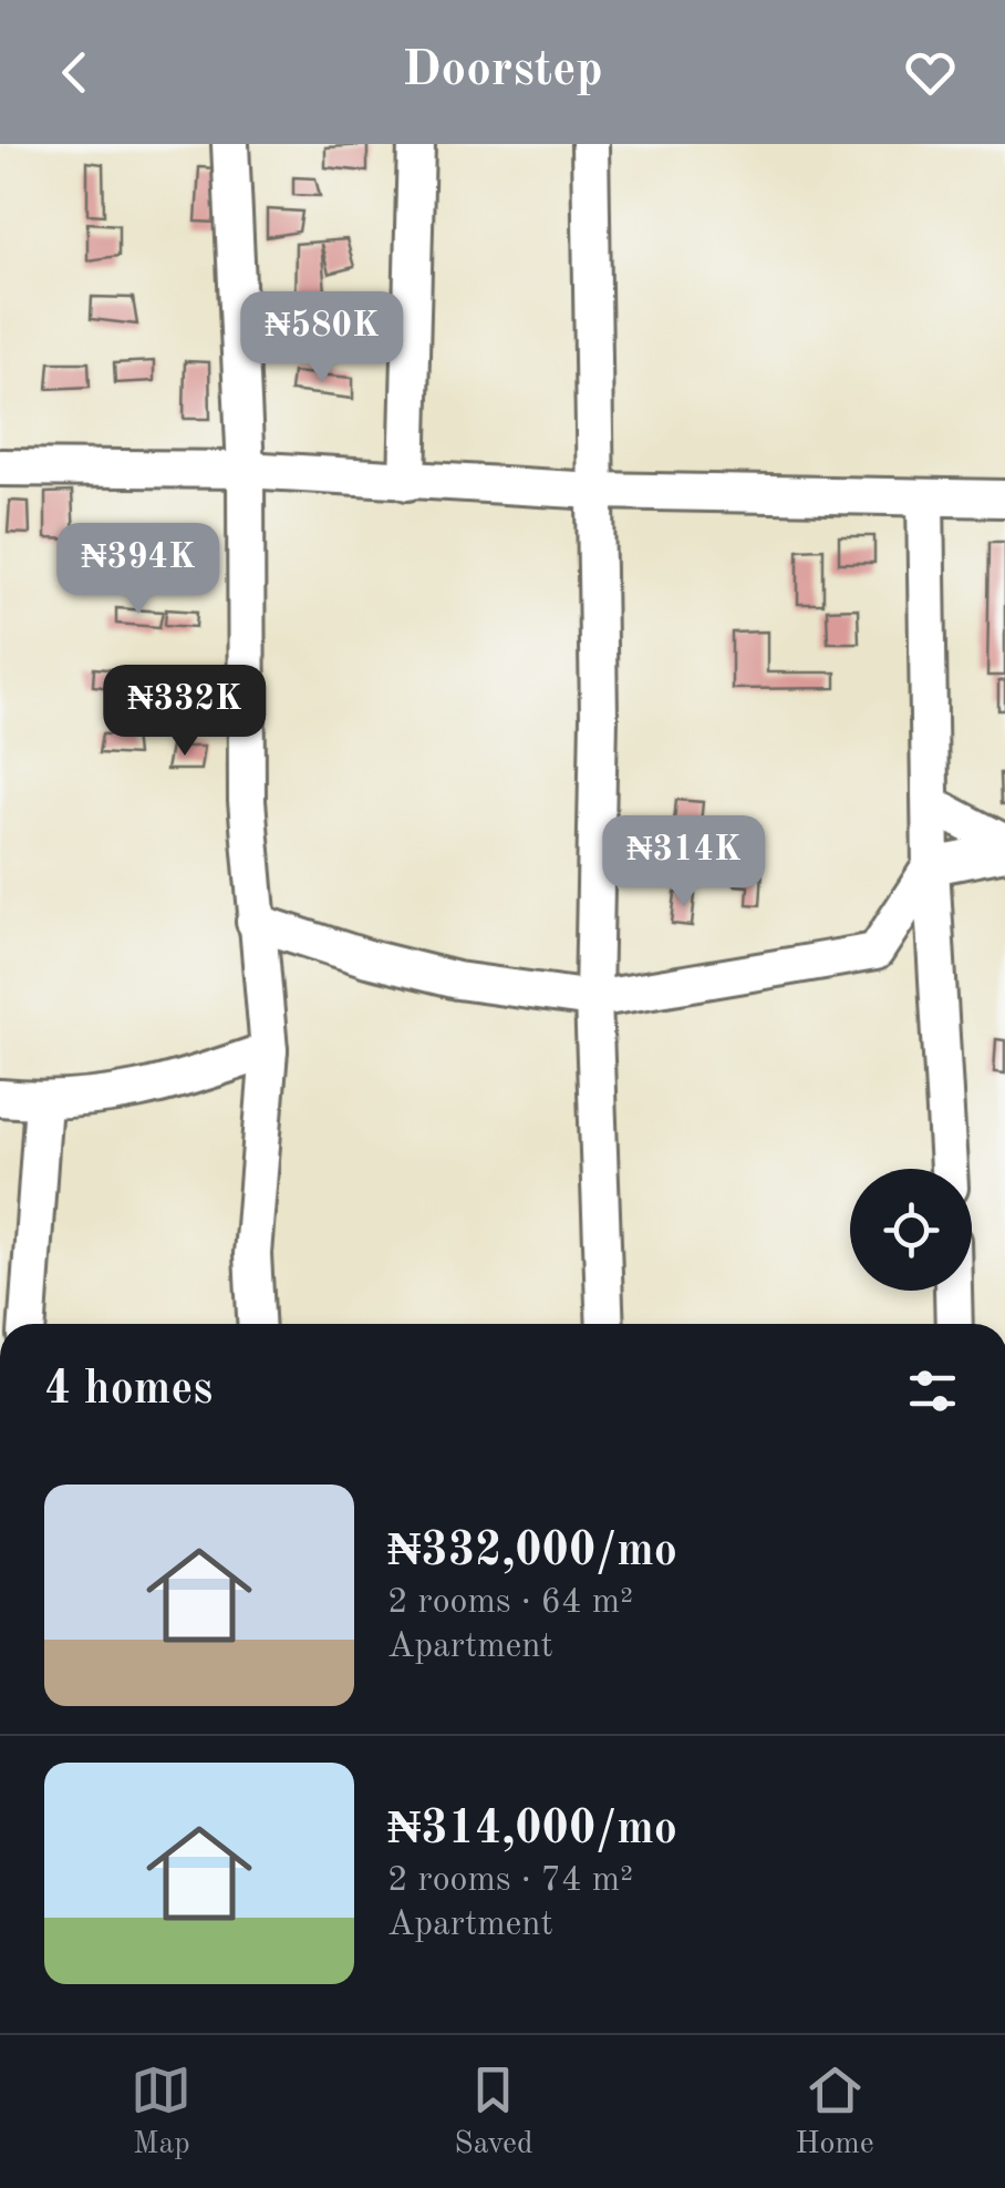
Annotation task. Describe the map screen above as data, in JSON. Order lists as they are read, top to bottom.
{
  "page": {
    "header": "Doorstep",
    "price": [
      "₦580K",
      "₦394K",
      "₦332K",
      "₦314K"
    ],
    "heading": "4 homes",
    "list": [
      {
        "name": "₦332,000/mo",
        "note": "2 rooms · 64 m² · Apartment"
      },
      {
        "name": "₦314,000/mo",
        "note": "2 rooms · 74 m² · Apartment"
      }
    ],
    "tabs": ["Map", "Saved", "Home"]
  }
}
